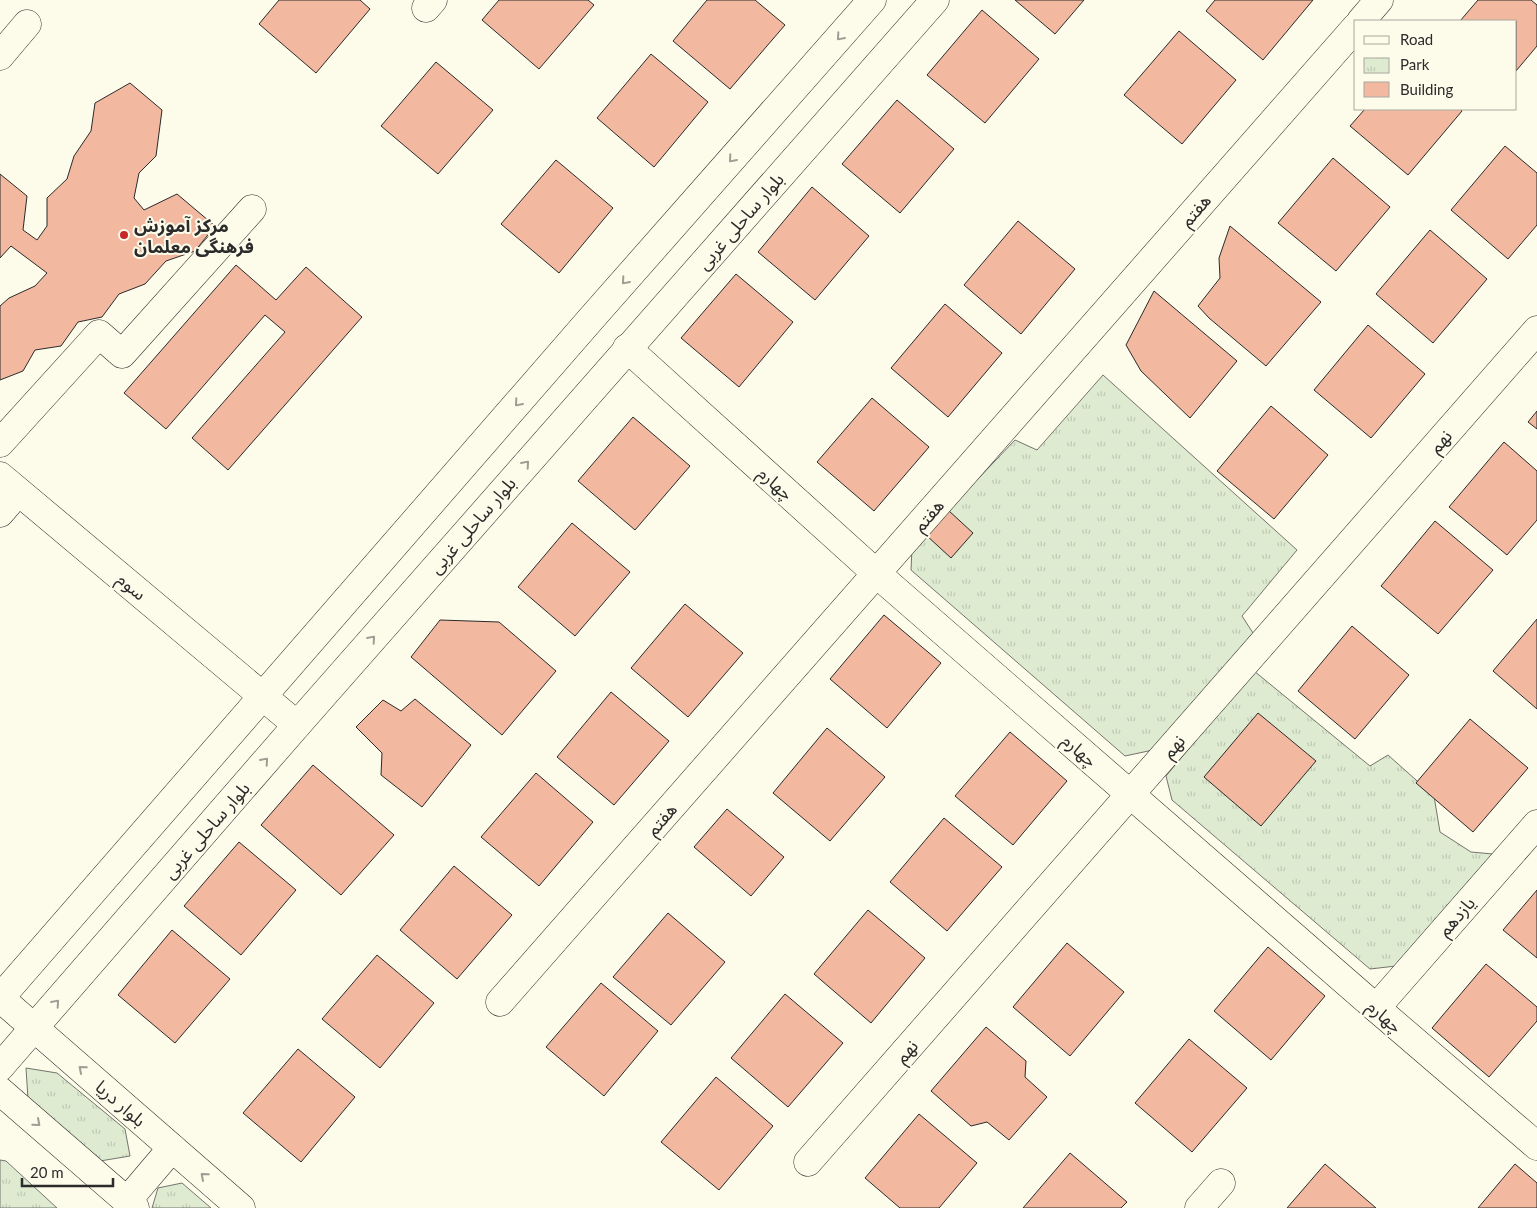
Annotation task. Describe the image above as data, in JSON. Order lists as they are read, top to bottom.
{
  "streets": {
    "street": [
      "هفتم",
      "بلوار ساحلی غربی",
      "نهم",
      "چهارم",
      "سوم",
      "یازدهم",
      "بلوار دریا"
    ]
  },
  "crossings": [
    ["هفتم", "چهارم"],
    ["بلوار ساحلی غربی", "چهارم"],
    ["بلوار ساحلی غربی", "سوم"],
    ["بلوار ساحلی غربی", "بلوار دریا"],
    ["نهم", "چهارم"],
    ["چهارم", "یازدهم"]
  ],
  "places": ["مرکز آموزش فرهنگی معلمان"],
  "legend": ["Road", "Park", "Building"],
  "scale_bar": "20 m"
}
